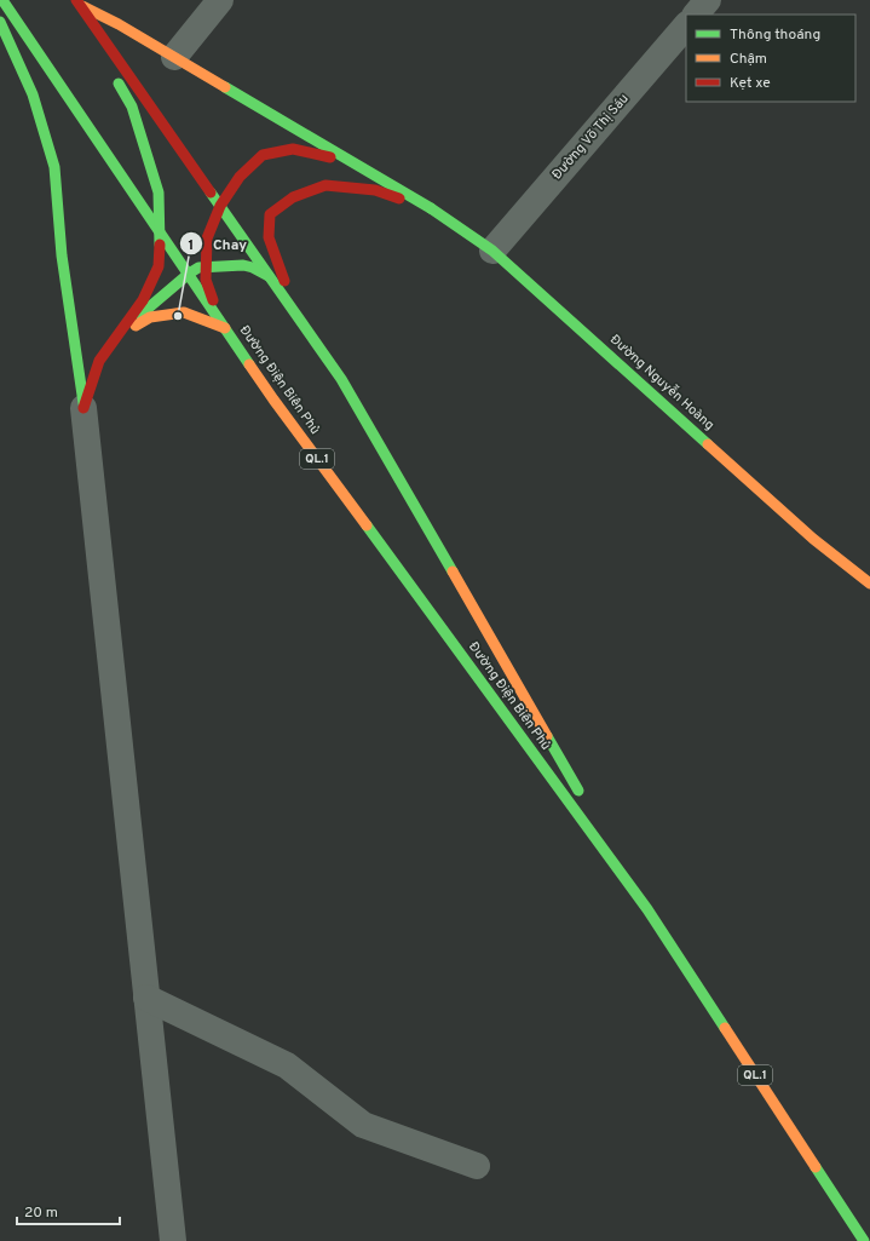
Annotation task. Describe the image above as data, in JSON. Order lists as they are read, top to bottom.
{
  "streets": {
    "main road": ["Đường Điện Biên Phủ", "Đường Nguyễn Hoàng", "QL.1"],
    "street": ["Đường Võ Thị Sáu"]
  },
  "crossings": [
    ["Đường Võ Thị Sáu", "Đường Nguyễn Hoàng"]
  ],
  "places": ["Chay"],
  "legend": ["Thông thoáng", "Chậm", "Kẹt xe"],
  "scale_bar": "20 m"
}
